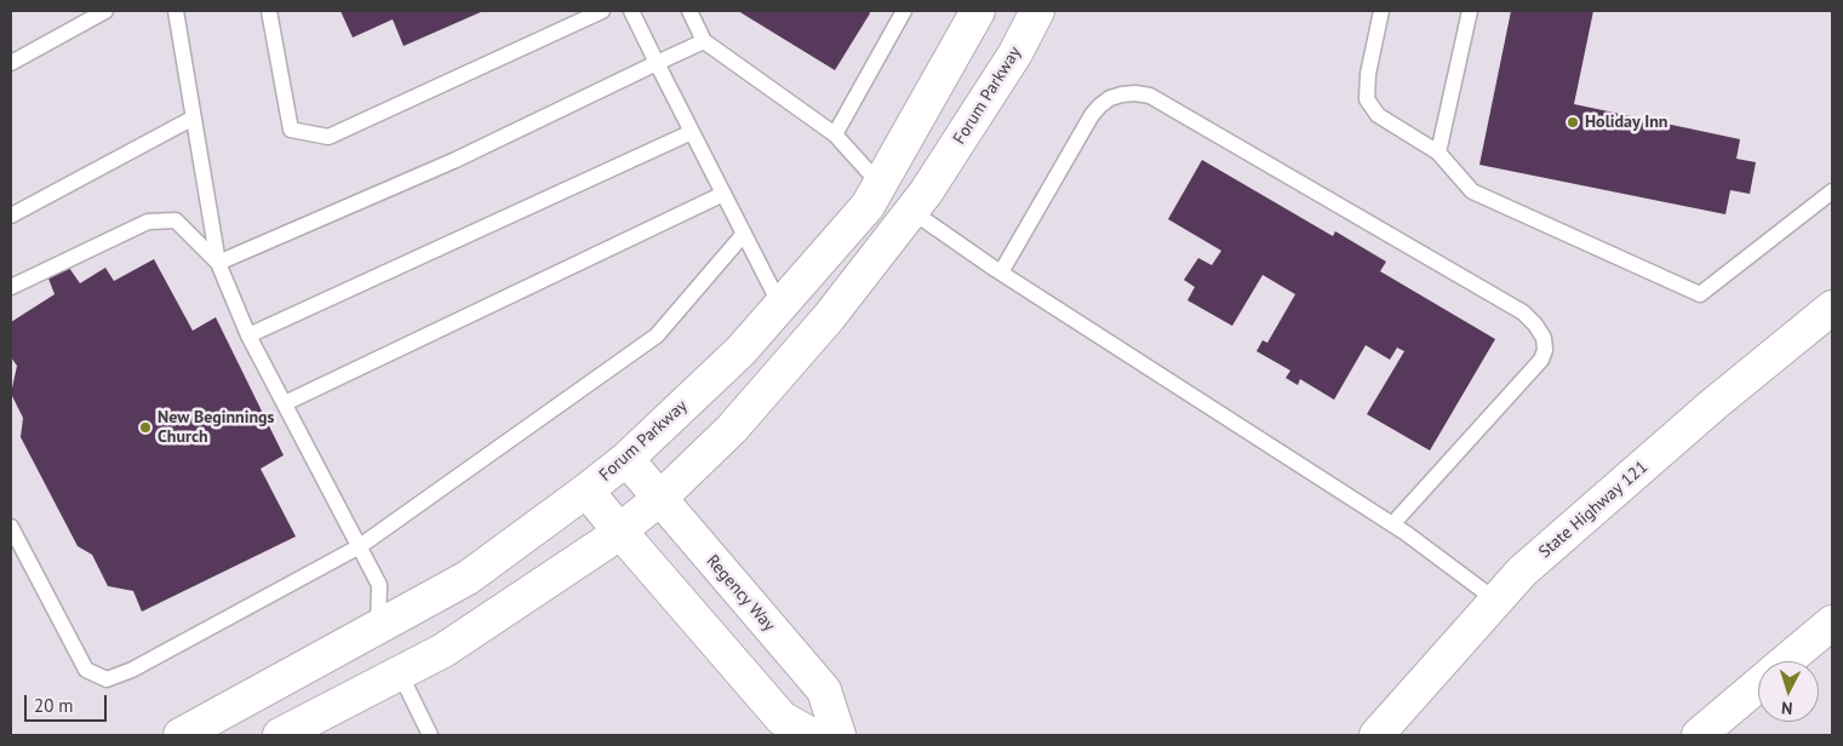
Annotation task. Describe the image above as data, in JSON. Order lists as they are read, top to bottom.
{
  "streets": {
    "main road": ["Forum Parkway", "State Highway 121", "Regency Way"]
  },
  "crossings": [
    ["Forum Parkway", "Regency Way"]
  ],
  "places": ["Holiday Inn", "New Beginnings Church"],
  "scale_bar": "20 m",
  "north": "bottom"
}
